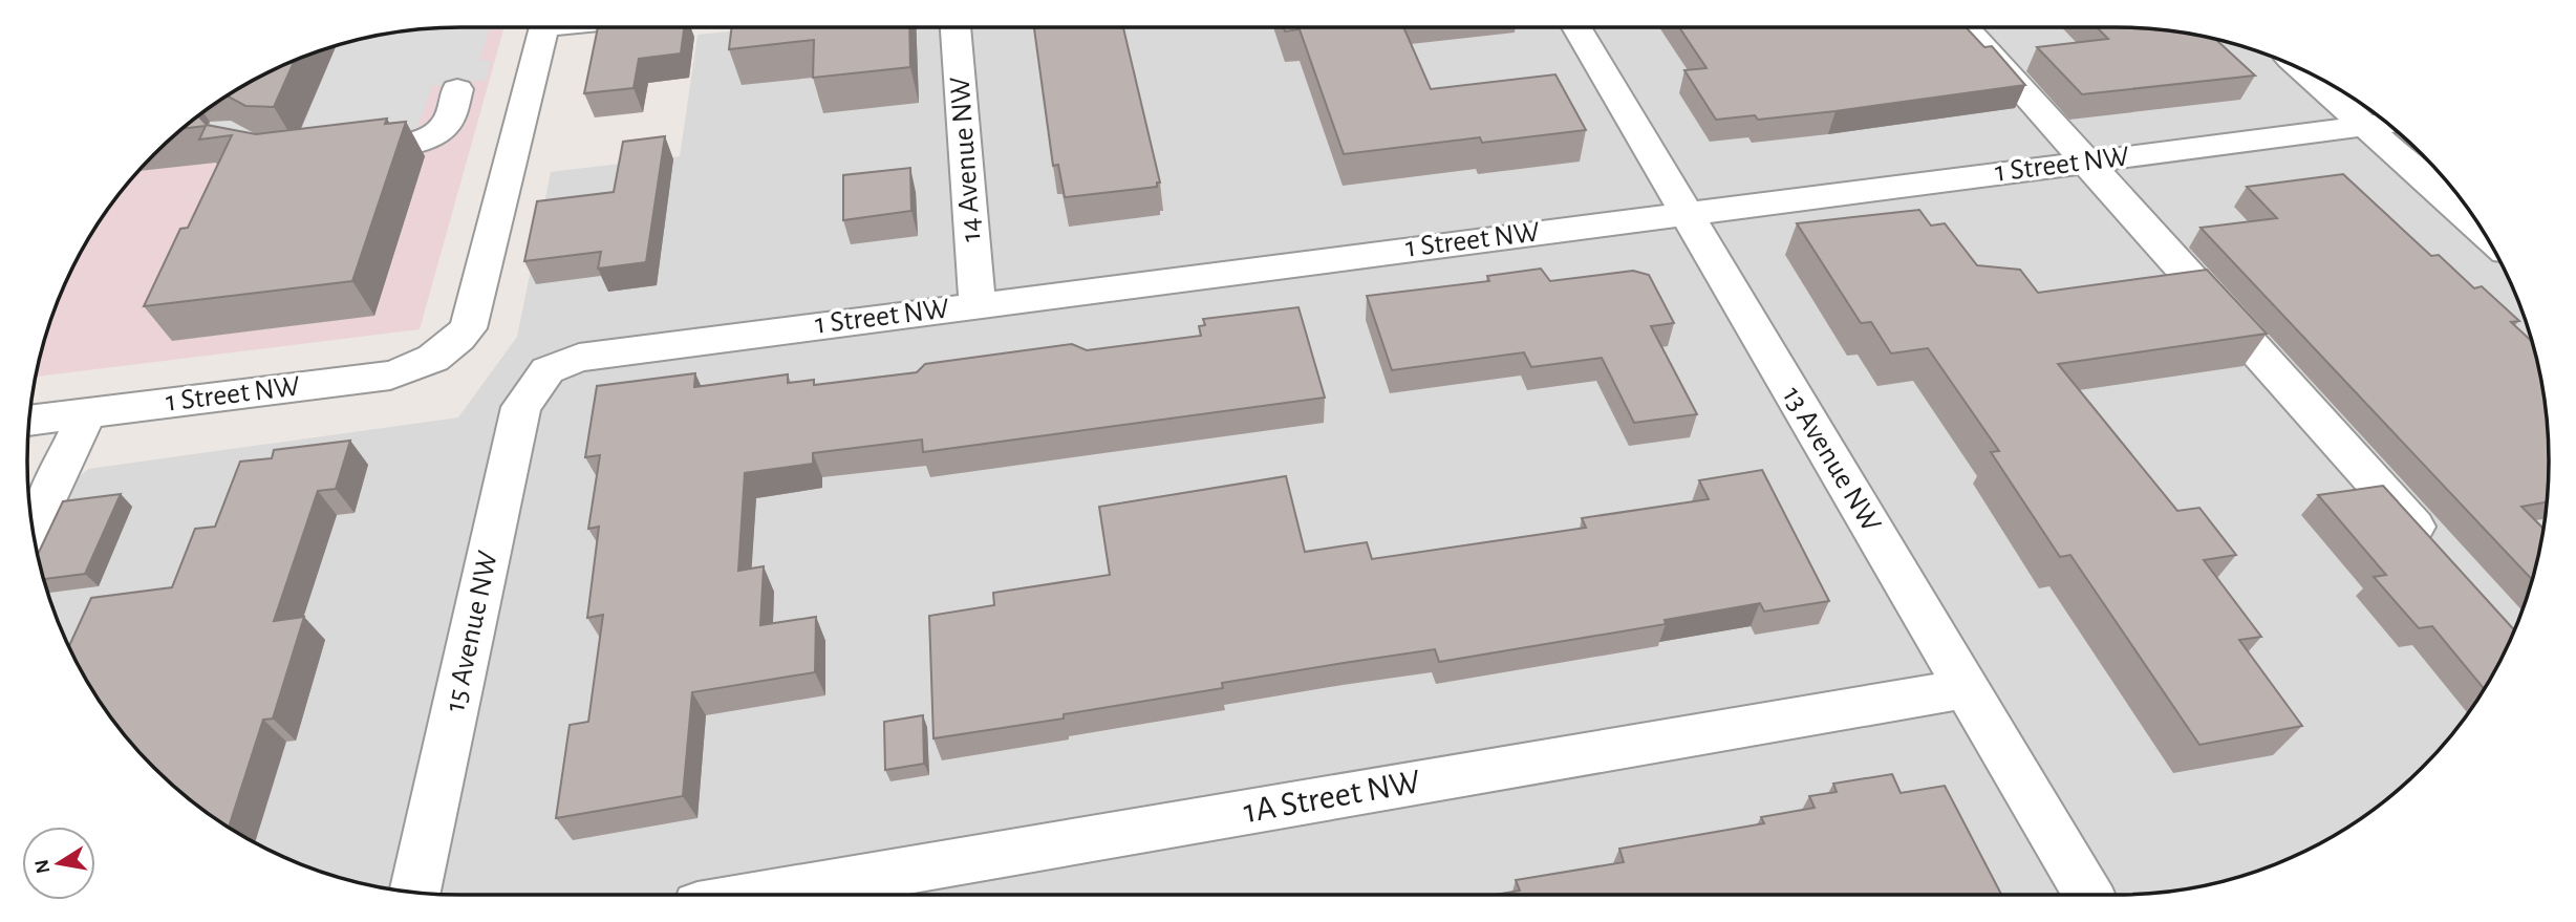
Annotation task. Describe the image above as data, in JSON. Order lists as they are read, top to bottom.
{
  "streets": {
    "street": [
      "14 Avenue NW",
      "1 Street NW",
      "13 Avenue NW",
      "15 Avenue NW",
      "1A Street NW"
    ]
  },
  "crossings": [
    ["14 Avenue NW", "1 Street NW"],
    ["1 Street NW", "13 Avenue NW"],
    ["1 Street NW", "15 Avenue NW"],
    ["13 Avenue NW", "1A Street NW"]
  ],
  "north": "left"
}
